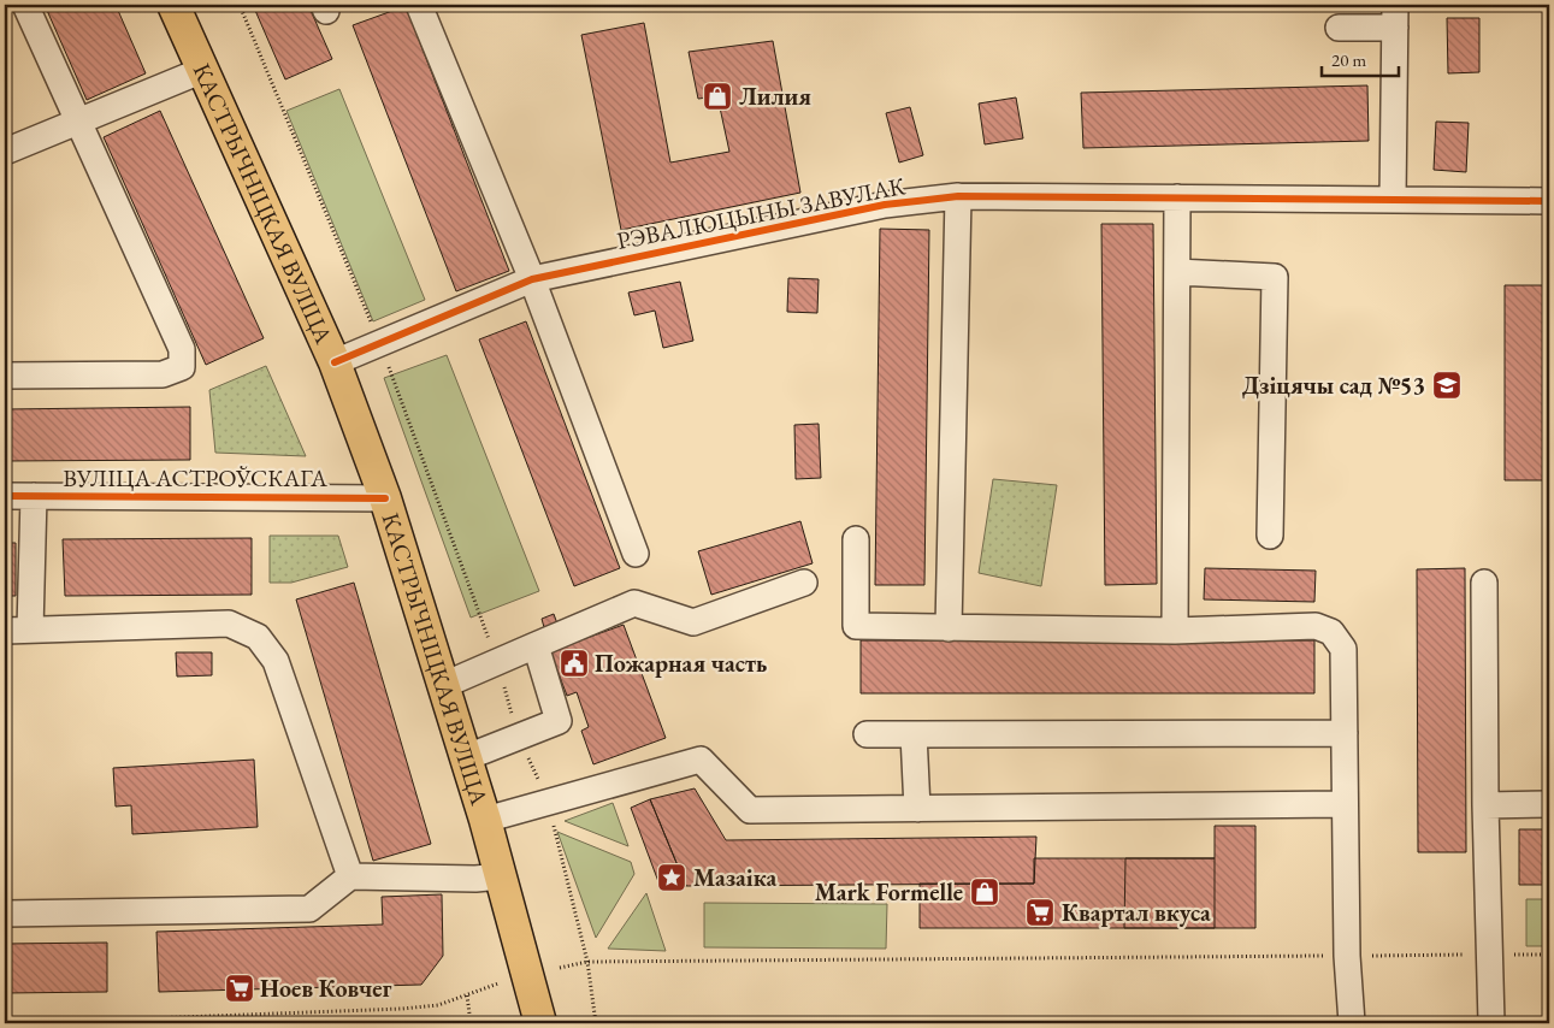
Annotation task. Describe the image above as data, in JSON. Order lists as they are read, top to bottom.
{
  "streets": {
    "main road": ["КАСТРЫЧНІЦКАЯ ВУЛІЦА"],
    "street": ["РЭВАЛЮЦЫНЫ ЗАВУЛАК", "ВУЛІЦА АСТРОЎСКАГА"]
  },
  "crossings": [
    ["КАСТРЫЧНІЦКАЯ ВУЛІЦА", "РЭВАЛЮЦЫНЫ ЗАВУЛАК"],
    ["КАСТРЫЧНІЦКАЯ ВУЛІЦА", "ВУЛІЦА АСТРОЎСКАГА"]
  ],
  "places": {
    "shop": ["Лилия", "Mark Formelle"],
    "school or university": ["Дзіцячы сад №53"],
    "public building": ["Пожарная часть"],
    "place": ["Мазаіка"],
    "supermarket": ["Квартал вкуса", "Ноев Ковчег"]
  },
  "scale_bar": "20 m"
}
